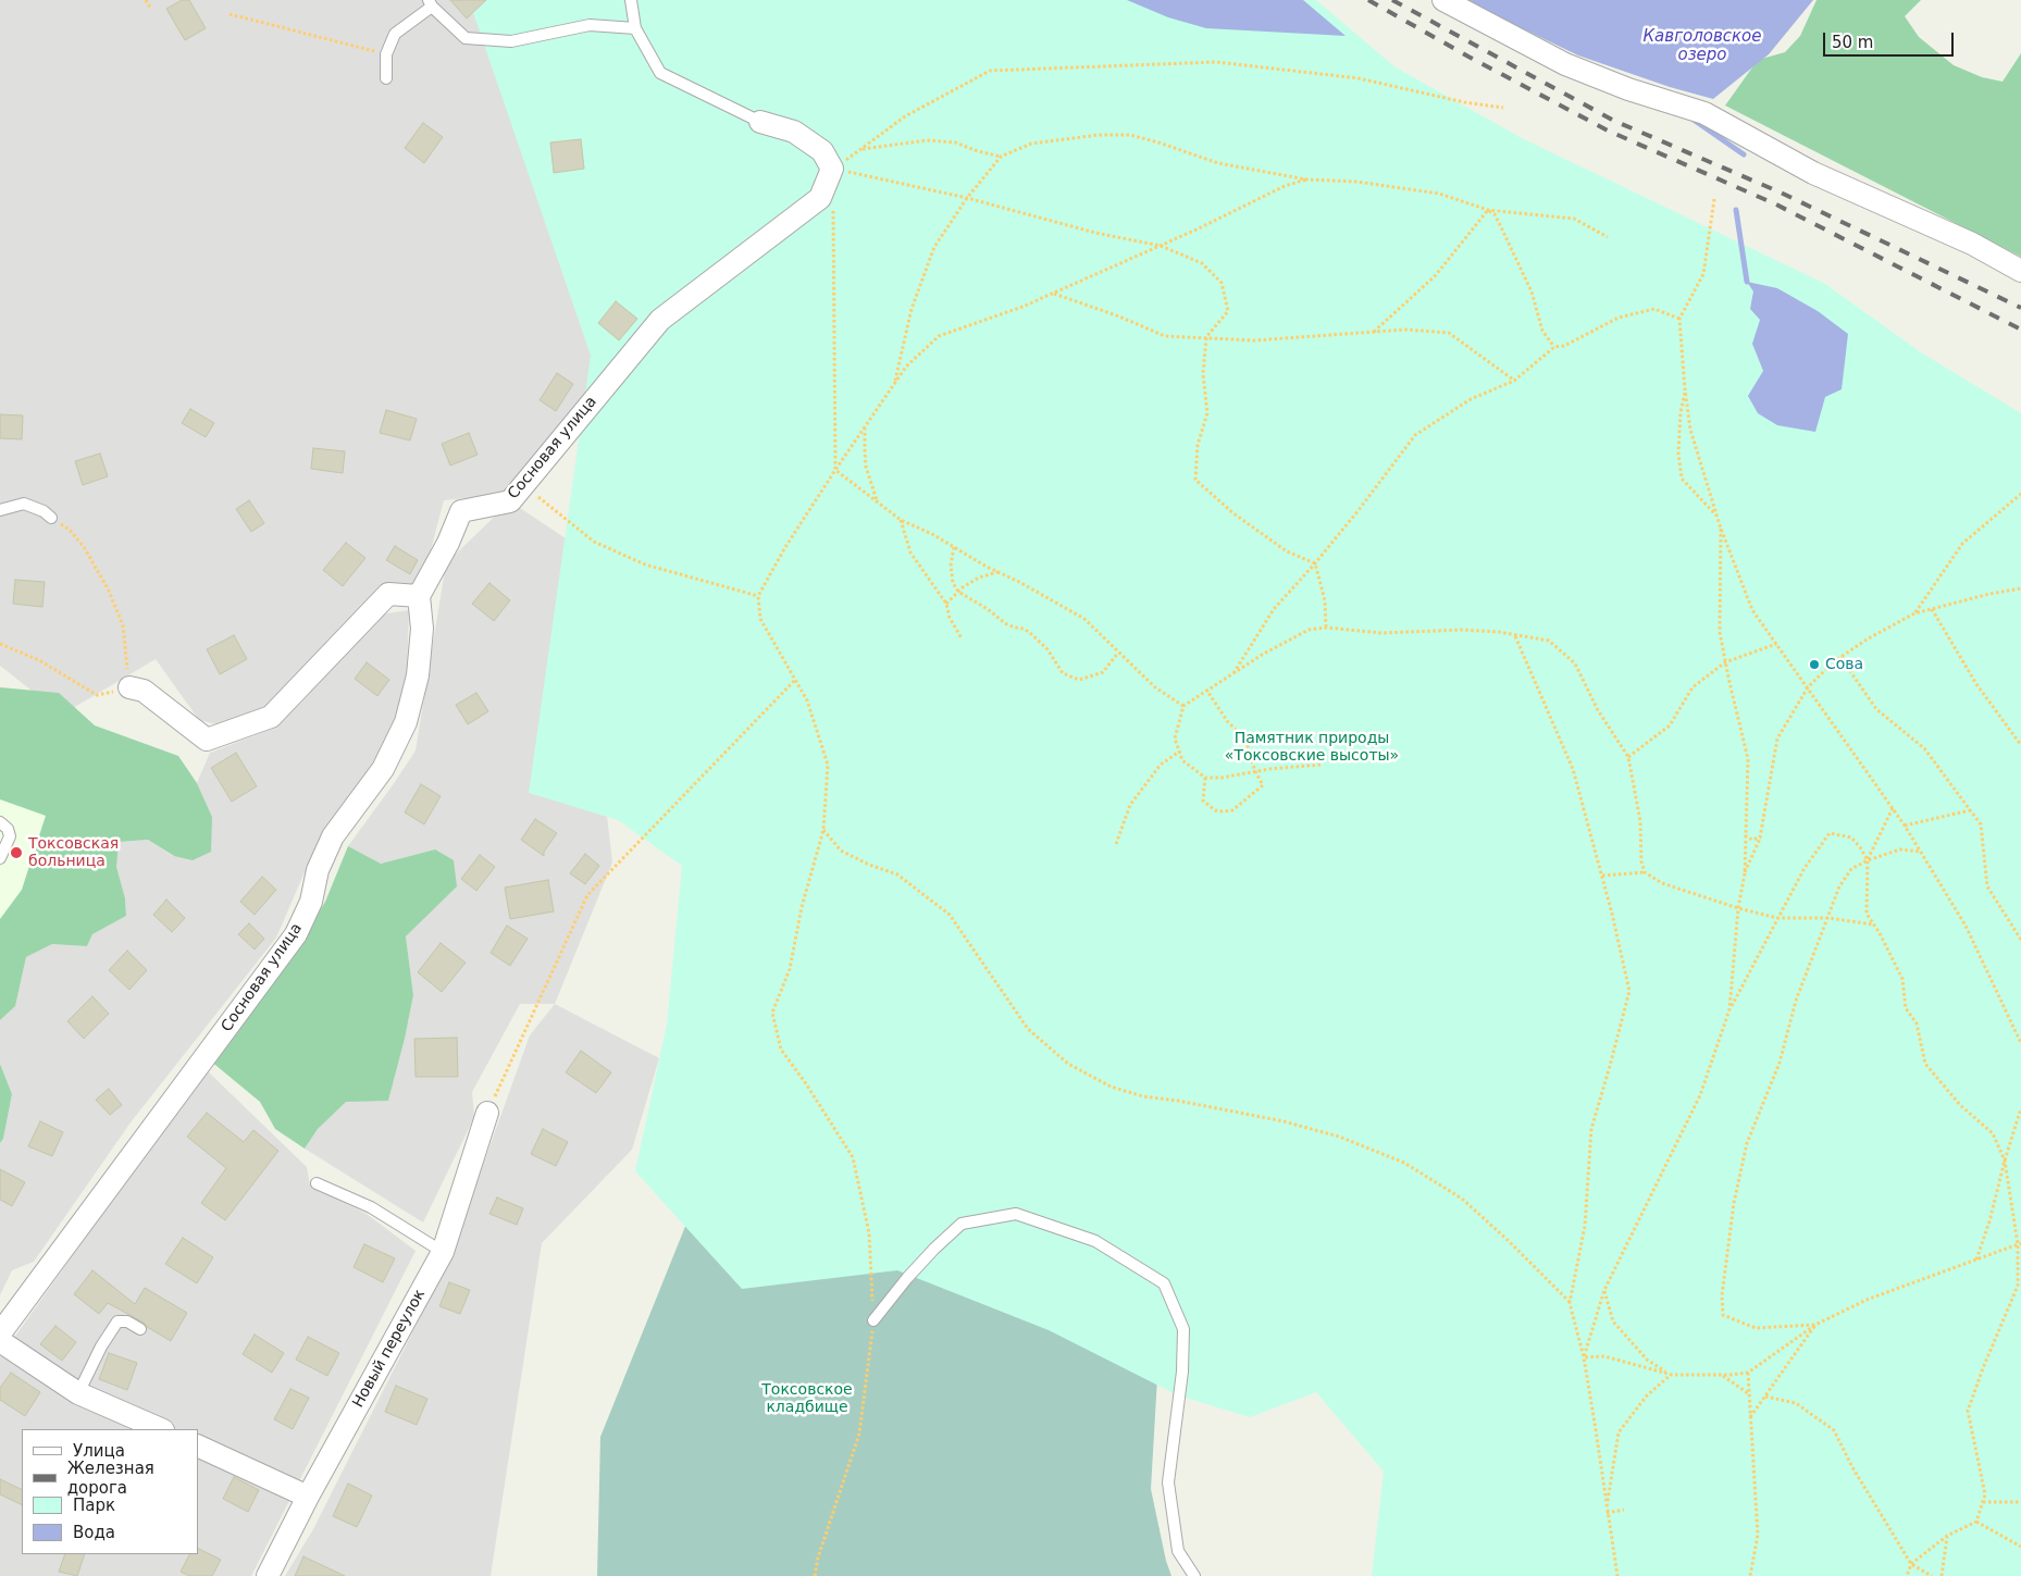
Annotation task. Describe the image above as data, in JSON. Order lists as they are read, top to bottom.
{
  "streets": {
    "street": ["Сосновая улица", "Новый переулок"]
  },
  "water": ["Кавголовское озеро"],
  "parks": ["Памятник природы «Токсовские высоты»", "Токсовское кладбище"],
  "places": ["Сова", "Токсовская больница"],
  "legend": [
    "Улица",
    "Железная дорога",
    "Парк",
    "Вода"
  ],
  "scale_bar": "50 m"
}
